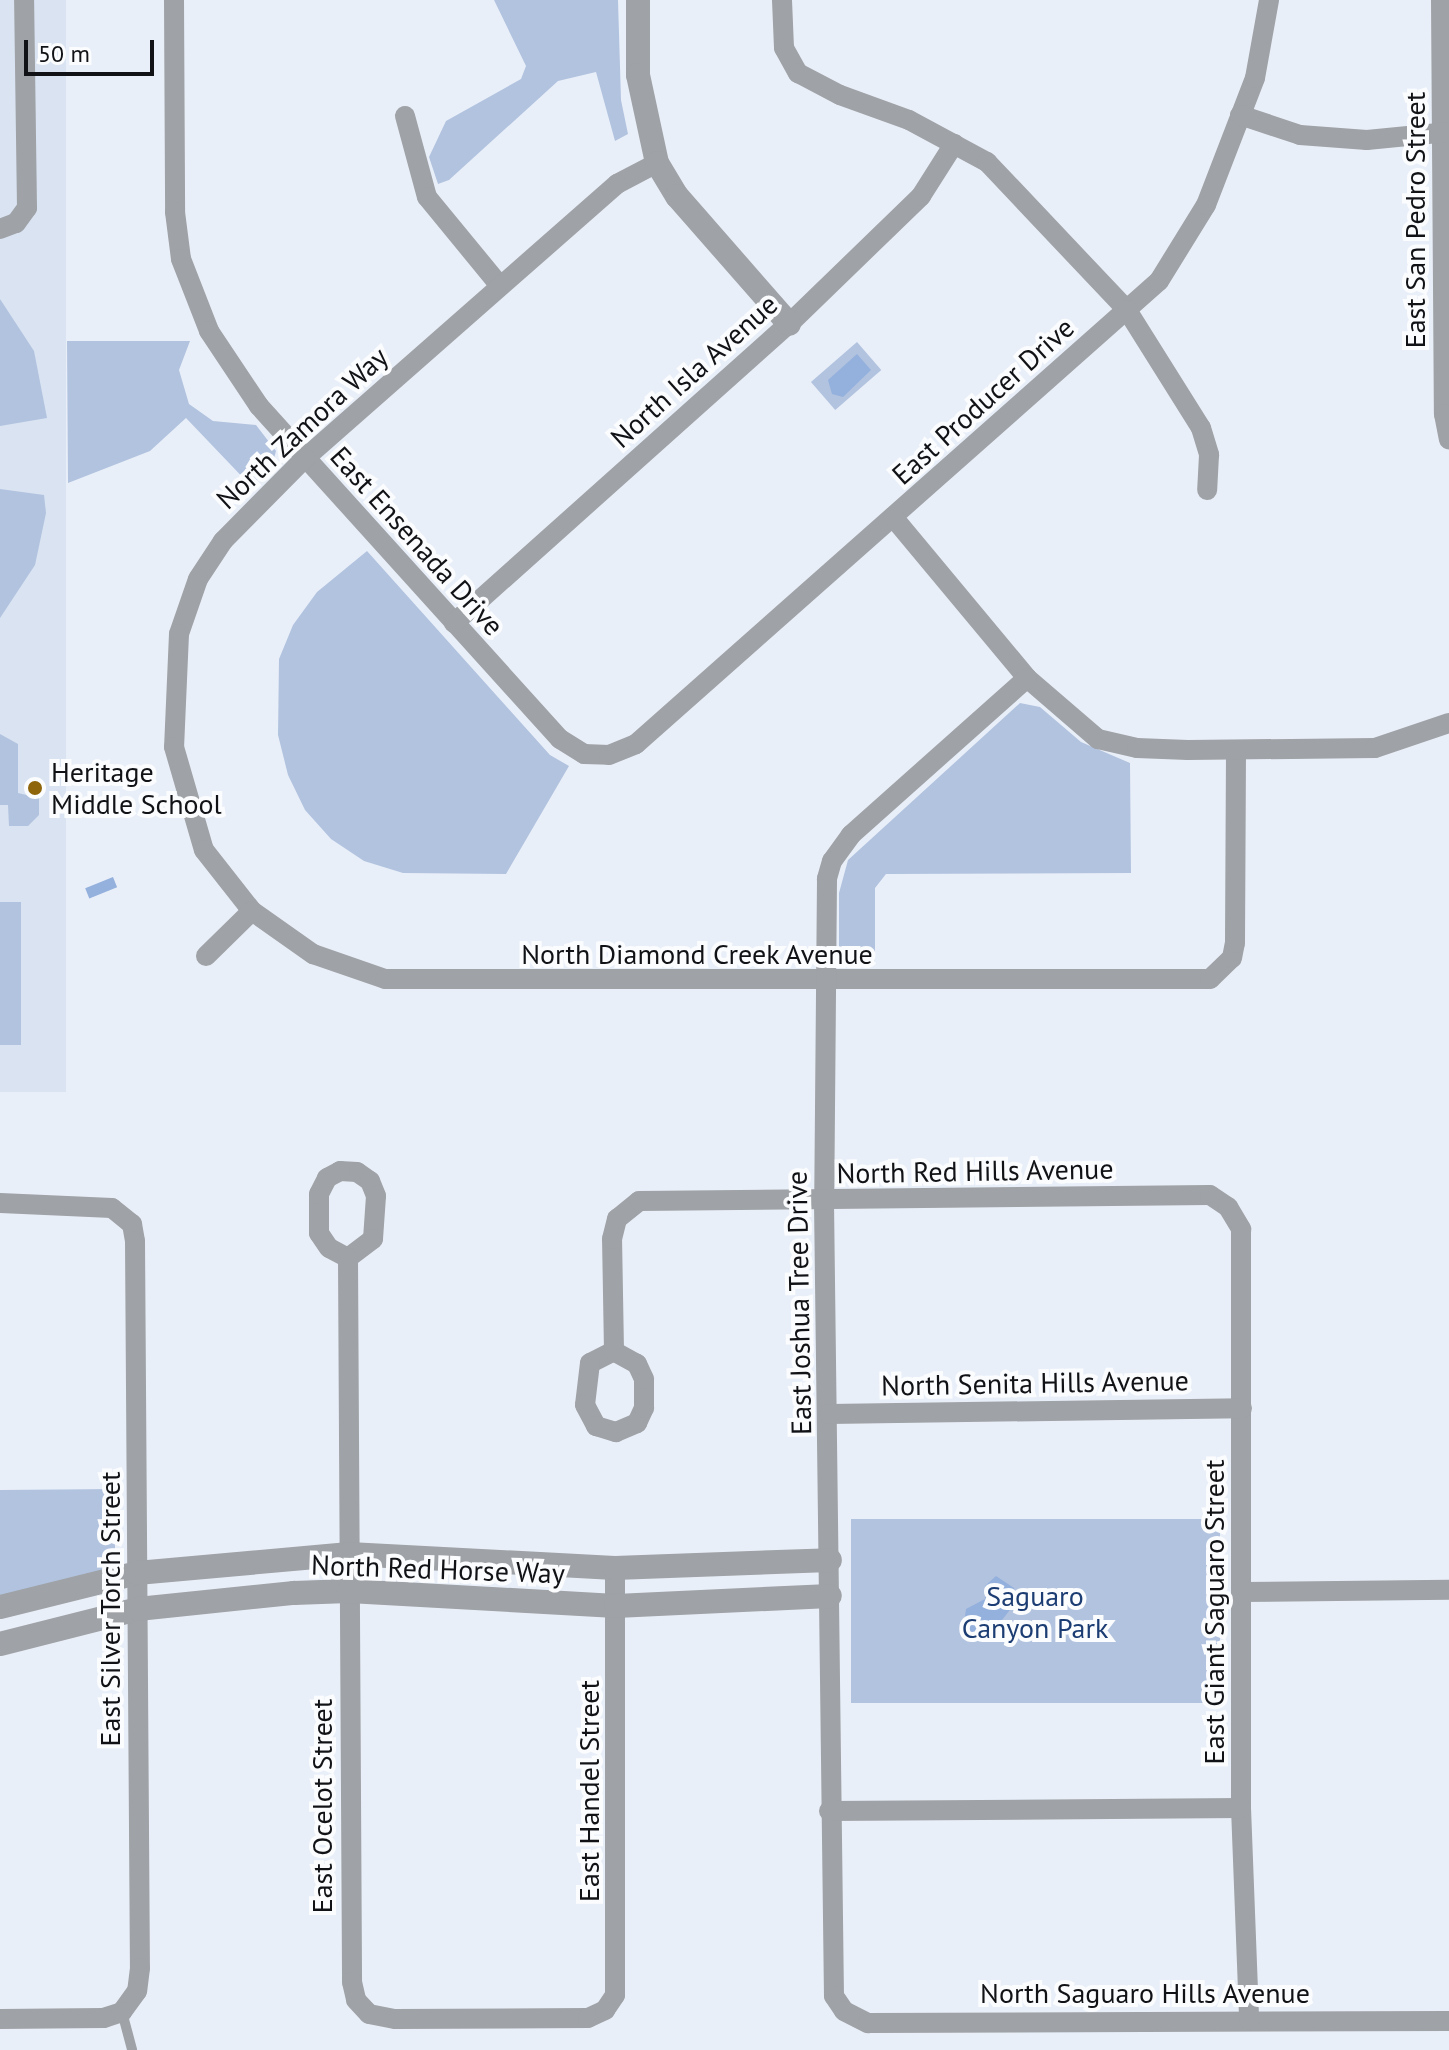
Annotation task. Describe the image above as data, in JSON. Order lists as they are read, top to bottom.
{
  "streets": {
    "street": [
      "East San Pedro Street",
      "North Isla Avenue",
      "East Producer Drive",
      "North Zamora Way",
      "East Ensenada Drive",
      "North Diamond Creek Avenue",
      "North Red Hills Avenue",
      "East Joshua Tree Drive",
      "North Senita Hills Avenue",
      "North Red Horse Way",
      "East Silver Torch Street",
      "East Giant Saguaro Street",
      "East Handel Street",
      "East Ocelot Street",
      "North Saguaro Hills Avenue"
    ]
  },
  "crossings": [
    ["North Isla Avenue", "East Ensenada Drive"],
    ["East Producer Drive", "East Ensenada Drive"],
    ["North Zamora Way", "East Ensenada Drive"],
    ["North Zamora Way", "North Diamond Creek Avenue"],
    ["North Diamond Creek Avenue", "East Joshua Tree Drive"],
    ["North Red Hills Avenue", "East Joshua Tree Drive"],
    ["North Red Hills Avenue", "East Giant Saguaro Street"],
    ["East Joshua Tree Drive", "North Senita Hills Avenue"],
    ["East Joshua Tree Drive", "North Red Horse Way"],
    ["East Joshua Tree Drive", "North Saguaro Hills Avenue"],
    ["North Senita Hills Avenue", "East Giant Saguaro Street"],
    ["North Red Horse Way", "East Silver Torch Street"],
    ["North Red Horse Way", "East Handel Street"],
    ["North Red Horse Way", "East Ocelot Street"],
    ["East Giant Saguaro Street", "North Saguaro Hills Avenue"],
    ["East Handel Street", "East Ocelot Street"]
  ],
  "parks": ["Saguaro Canyon Park"],
  "places": ["Heritage Middle School"],
  "scale_bar": "50 m"
}
